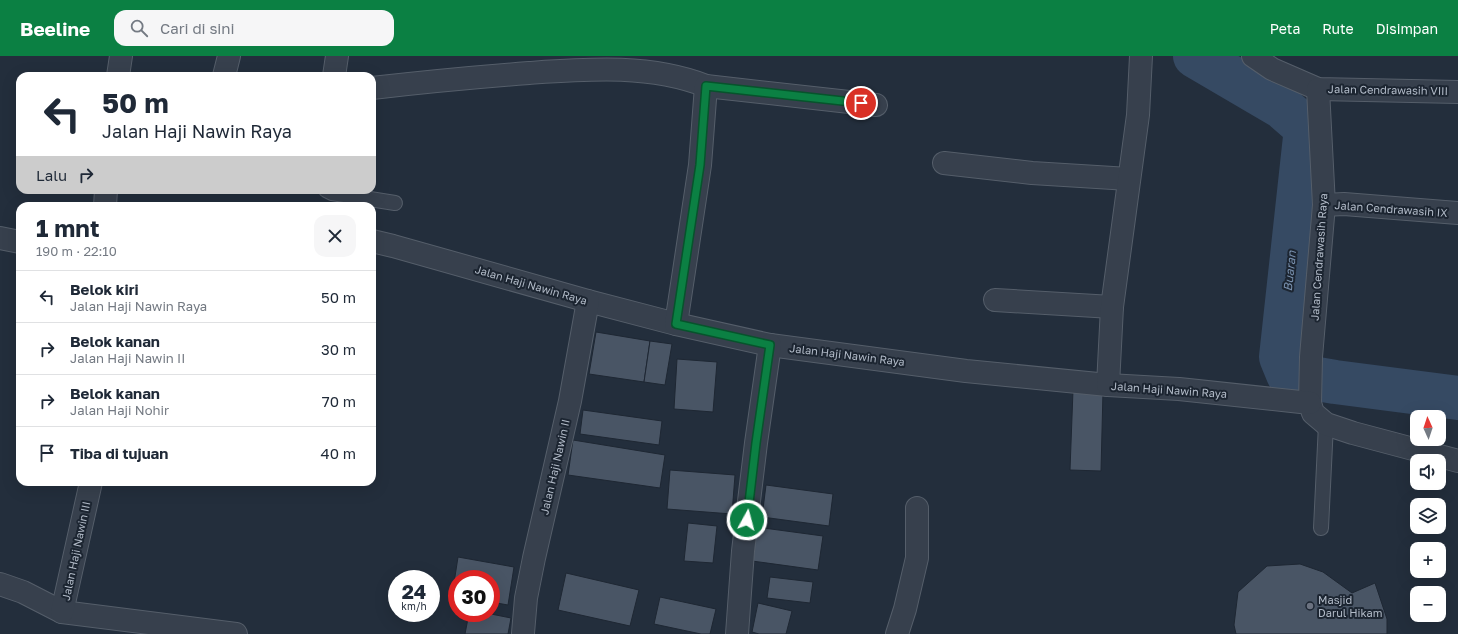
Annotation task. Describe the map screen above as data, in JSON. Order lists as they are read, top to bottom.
{
  "streets": {
    "street": [
      "Jalan Cendrawasih VIII",
      "Jalan Cendrawasih IX",
      "Jalan Cendrawasih Raya",
      "Jalan Haji Nawin Raya",
      "Jalan Haji Nawin II",
      "Jalan Haji Nawin III"
    ]
  },
  "crossings": [
    ["Jalan Cendrawasih VIII", "Jalan Cendrawasih Raya"],
    ["Jalan Cendrawasih IX", "Jalan Cendrawasih Raya"],
    ["Jalan Cendrawasih Raya", "Jalan Haji Nawin Raya"],
    ["Jalan Haji Nawin Raya", "Jalan Haji Nawin II"]
  ],
  "water": ["Buaran"],
  "places": ["Masjid Darul Hikam"],
  "north": "top",
  "page": {
    "header": "Beeline",
    "search": "Cari di sini",
    "nav": ["Peta", "Rute", "Disimpan"],
    "turn": ["50 m", "Jalan Haji Nawin Raya"],
    "then": "Lalu",
    "heading": ["1 mnt", "190 m · 22:10"],
    "list": [
      {
        "name": "Belok kiri",
        "note": "Jalan Haji Nawin Raya",
        "value": "50 m"
      },
      {
        "name": "Belok kanan",
        "note": "Jalan Haji Nawin II",
        "value": "30 m"
      },
      {
        "name": "Belok kanan",
        "note": "Jalan Haji Nohir",
        "value": "70 m"
      },
      {
        "name": "Tiba di tujuan",
        "value": "40 m"
      }
    ],
    "map_buttons": ["+", "−"],
    "speed": "24 km/h",
    "limit": "30"
  }
}
